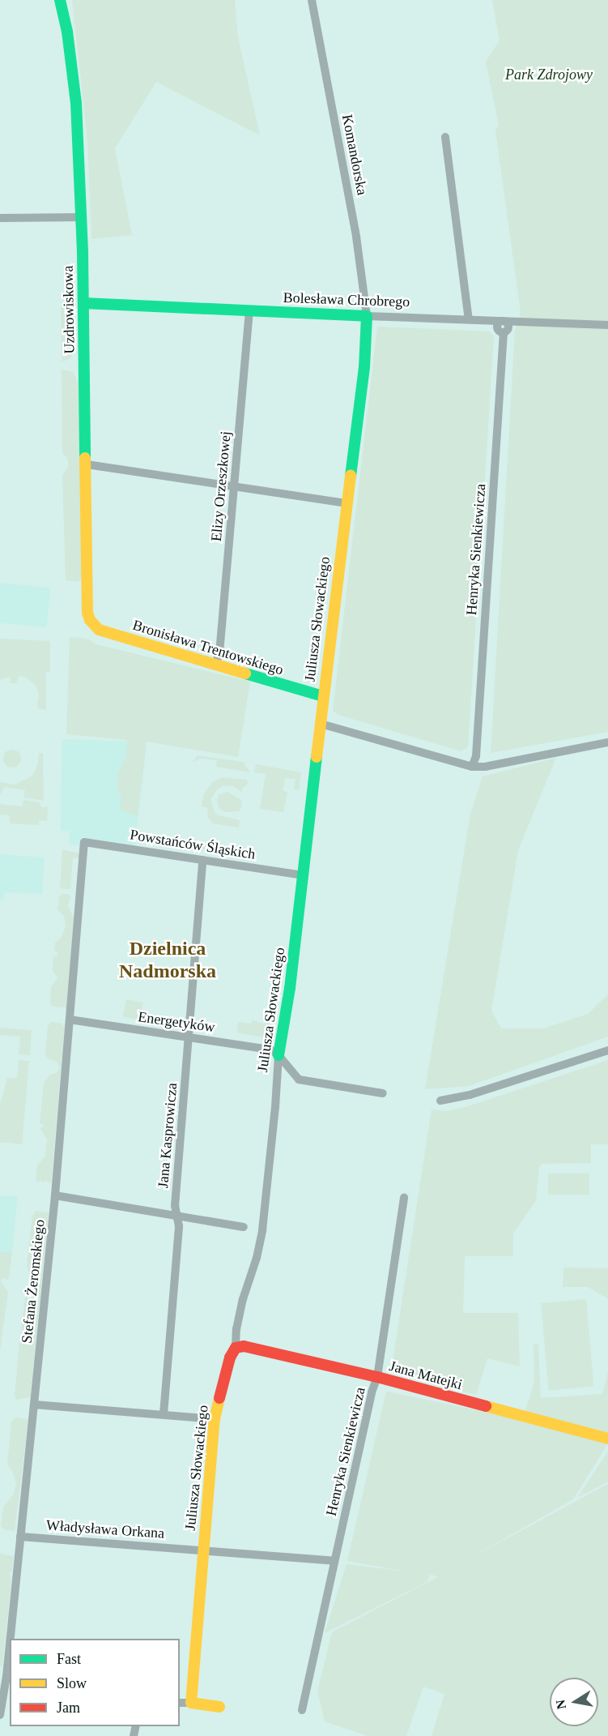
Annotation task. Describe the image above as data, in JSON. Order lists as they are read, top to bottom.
{
  "streets": {
    "street": [
      "Komandorska",
      "Bolesława Chrobrego",
      "Uzdrowiskowa",
      "Elizy Orzeszkowej",
      "Henryka Sienkiewicza",
      "Juliusza Słowackiego",
      "Bronisława Trentowskiego",
      "Powstańców Śląskich",
      "Energetyków",
      "Jana Kasprowicza",
      "Stefana Żeromskiego",
      "Jana Matejki",
      "Władysława Orkana"
    ]
  },
  "crossings": [
    ["Komandorska", "Bolesława Chrobrego"],
    ["Komandorska", "Juliusza Słowackiego"],
    ["Bolesława Chrobrego", "Uzdrowiskowa"],
    ["Bolesława Chrobrego", "Elizy Orzeszkowej"],
    ["Bolesława Chrobrego", "Henryka Sienkiewicza"],
    ["Bolesława Chrobrego", "Juliusza Słowackiego"],
    ["Uzdrowiskowa", "Bronisława Trentowskiego"],
    ["Elizy Orzeszkowej", "Bronisława Trentowskiego"],
    ["Henryka Sienkiewicza", "Jana Matejki"],
    ["Henryka Sienkiewicza", "Władysława Orkana"],
    ["Juliusza Słowackiego", "Bronisława Trentowskiego"],
    ["Juliusza Słowackiego", "Powstańców Śląskich"],
    ["Juliusza Słowackiego", "Energetyków"],
    ["Juliusza Słowackiego", "Jana Matejki"],
    ["Juliusza Słowackiego", "Władysława Orkana"],
    ["Powstańców Śląskich", "Jana Kasprowicza"],
    ["Powstańców Śląskich", "Stefana Żeromskiego"],
    ["Energetyków", "Jana Kasprowicza"],
    ["Energetyków", "Stefana Żeromskiego"],
    ["Stefana Żeromskiego", "Władysława Orkana"]
  ],
  "districts": ["Dzielnica Nadmorska"],
  "parks": ["Park Zdrojowy"],
  "legend": ["Fast", "Slow", "Jam"],
  "north": "left"
}
